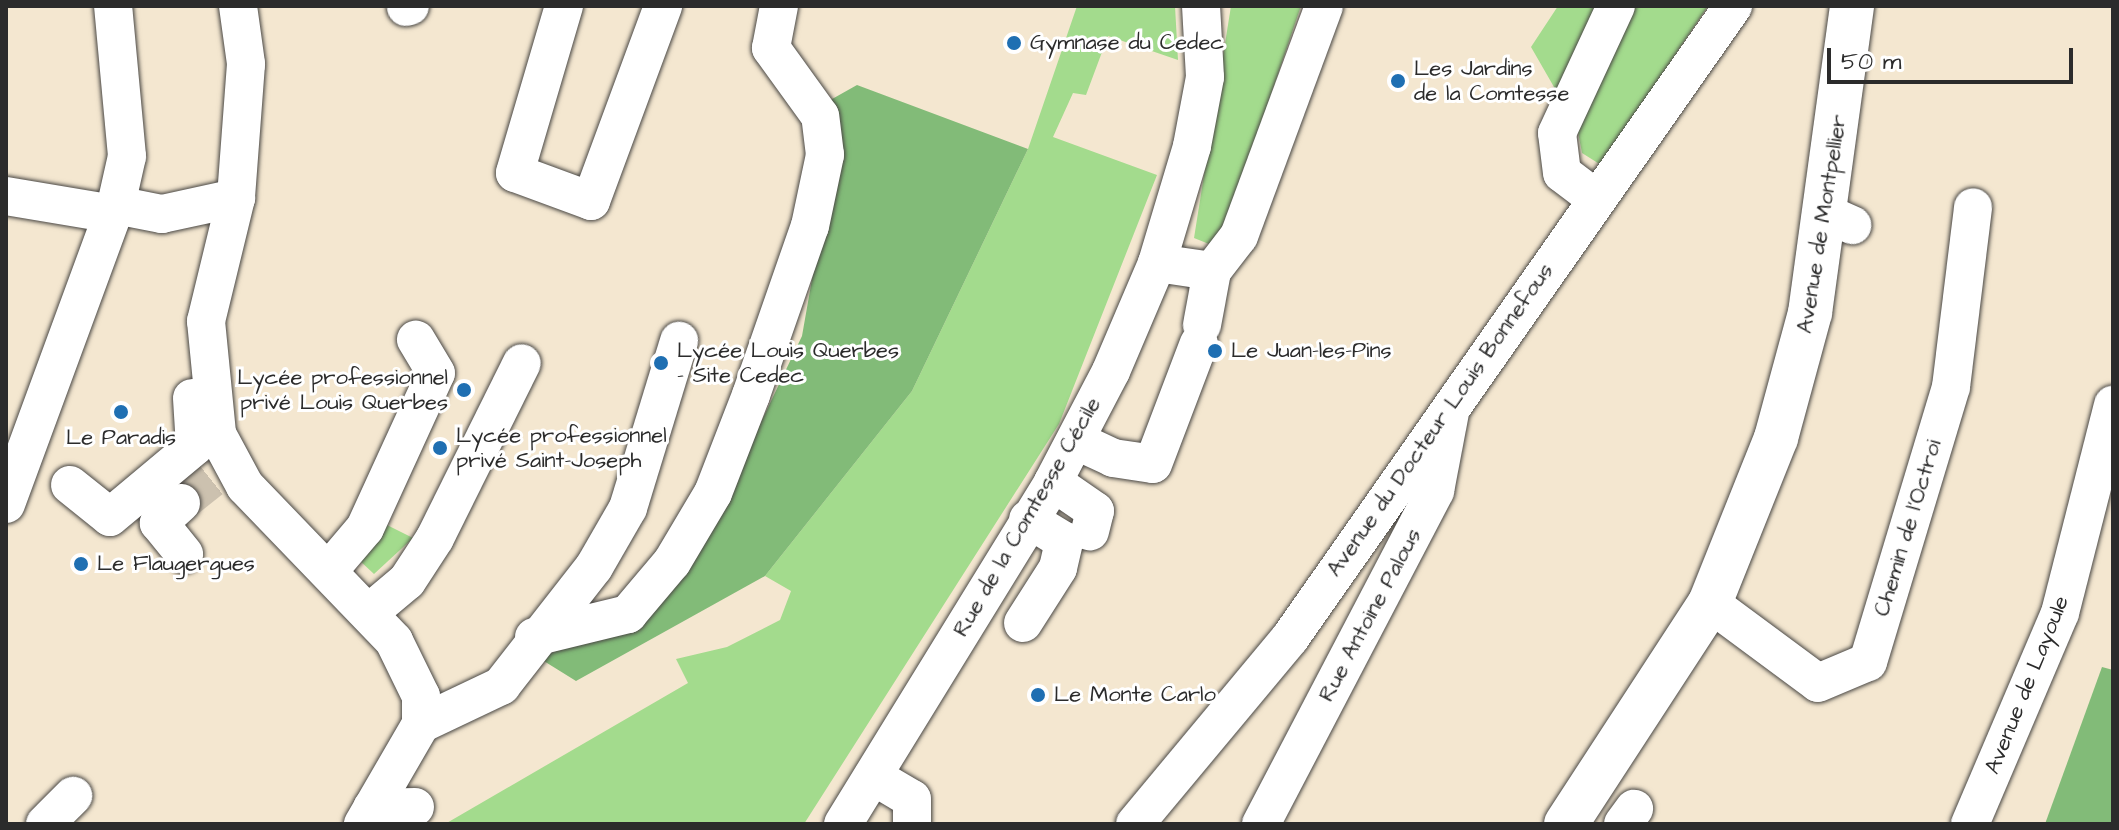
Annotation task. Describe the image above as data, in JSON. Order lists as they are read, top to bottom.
{
  "streets": {
    "main road": ["Avenue de Montpellier"],
    "street": [
      "Avenue du Docteur Louis Bonnefous",
      "Rue de la Comtesse Cécile",
      "Chemin de l'Octroi",
      "Rue Antoine Palous",
      "Avenue de Layoule"
    ]
  },
  "crossings": [
    ["Avenue de Montpellier", "Chemin de l'Octroi"],
    ["Avenue du Docteur Louis Bonnefous", "Rue Antoine Palous"]
  ],
  "places": [
    "Gymnase du Cedec",
    "Les Jardins de la Comtesse",
    "Le Juan-les-Pins",
    "Lycée Louis Querbes - Site Cedec",
    "Lycée professionnel privé Louis Querbes",
    "Le Paradis",
    "Lycée professionnel privé Saint-Joseph",
    "Le Flaugergues",
    "Le Monte Carlo"
  ],
  "scale_bar": "50 m"
}
